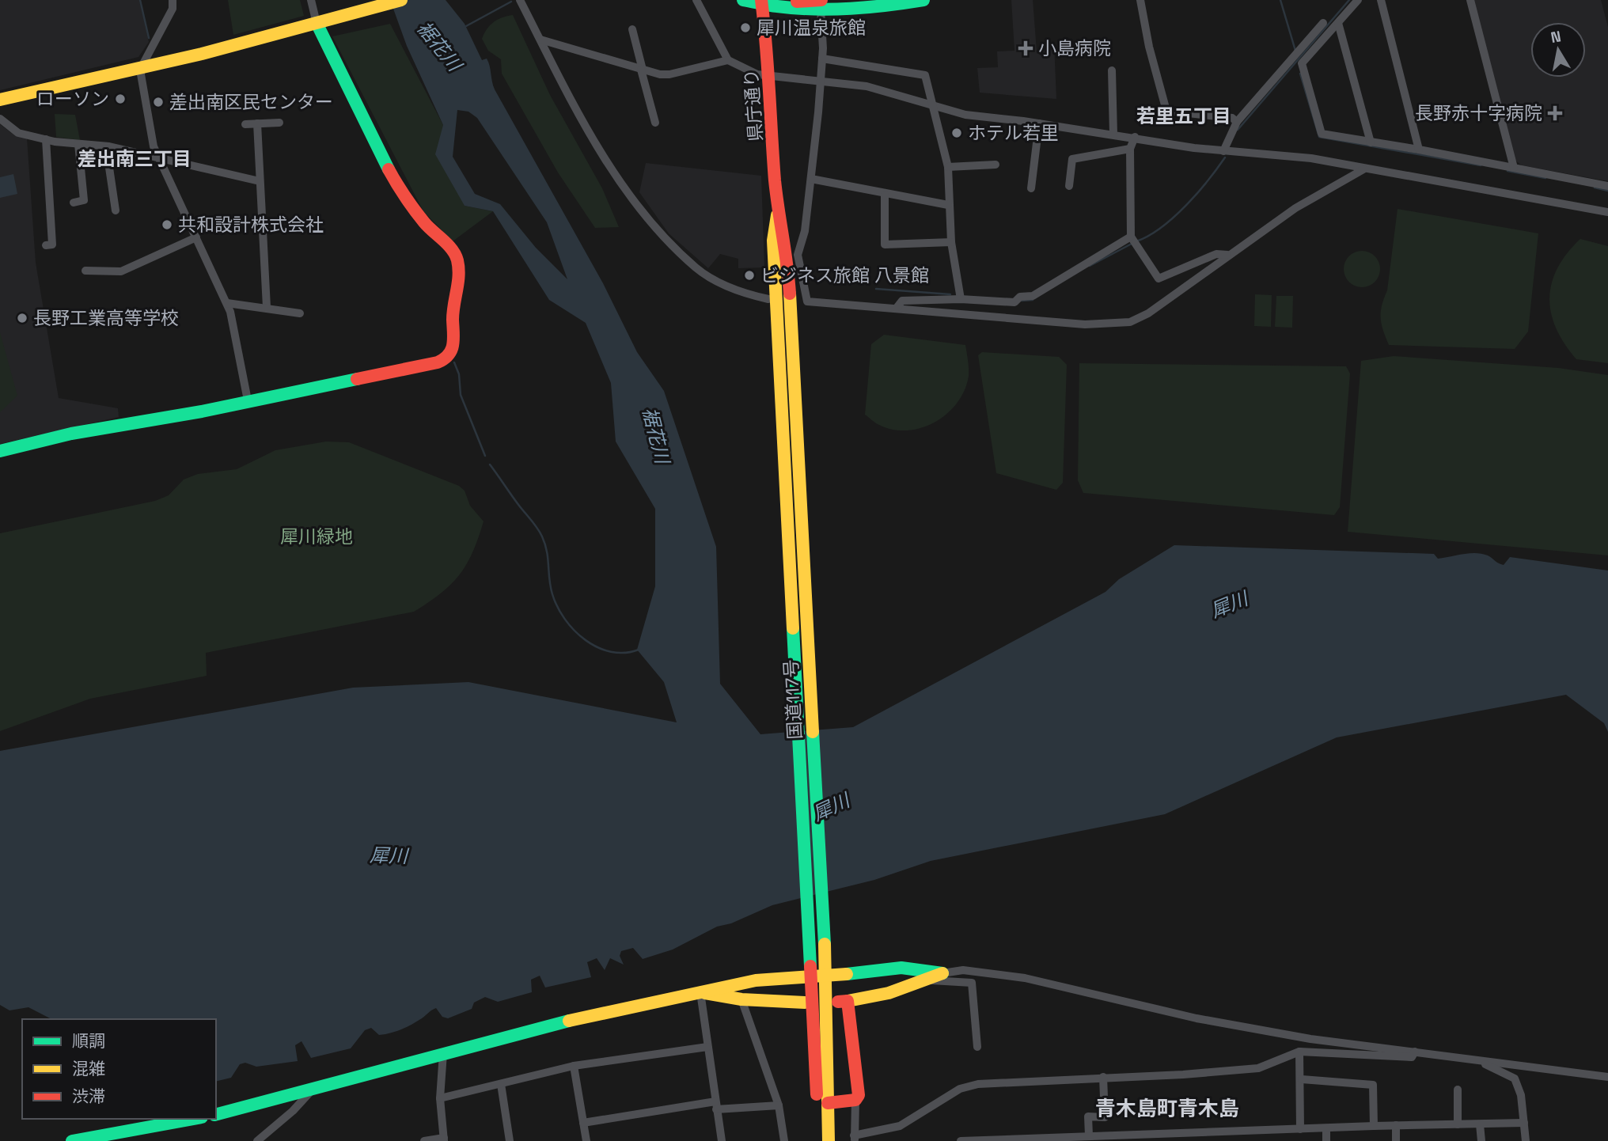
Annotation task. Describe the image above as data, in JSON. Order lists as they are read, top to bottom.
{
  "streets": {
    "main road": ["県庁通り", "国道117号"]
  },
  "crossings": [
    ["県庁通り", "国道117号"]
  ],
  "districts": ["若里五丁目", "差出南三丁目", "青木島町青木島"],
  "water": ["裾花川", "犀川"],
  "parks": ["犀川緑地"],
  "places": {
    "other": [
      "犀川温泉旅館",
      "ローソン",
      "差出南区民センター",
      "ホテル若里",
      "共和設計株式会社",
      "ビジネス旅館 八景館",
      "長野工業高等学校"
    ],
    "health": ["小島病院", "長野赤十字病院"]
  },
  "legend": ["順調", "混雑", "渋滞"],
  "north": "top"
}
